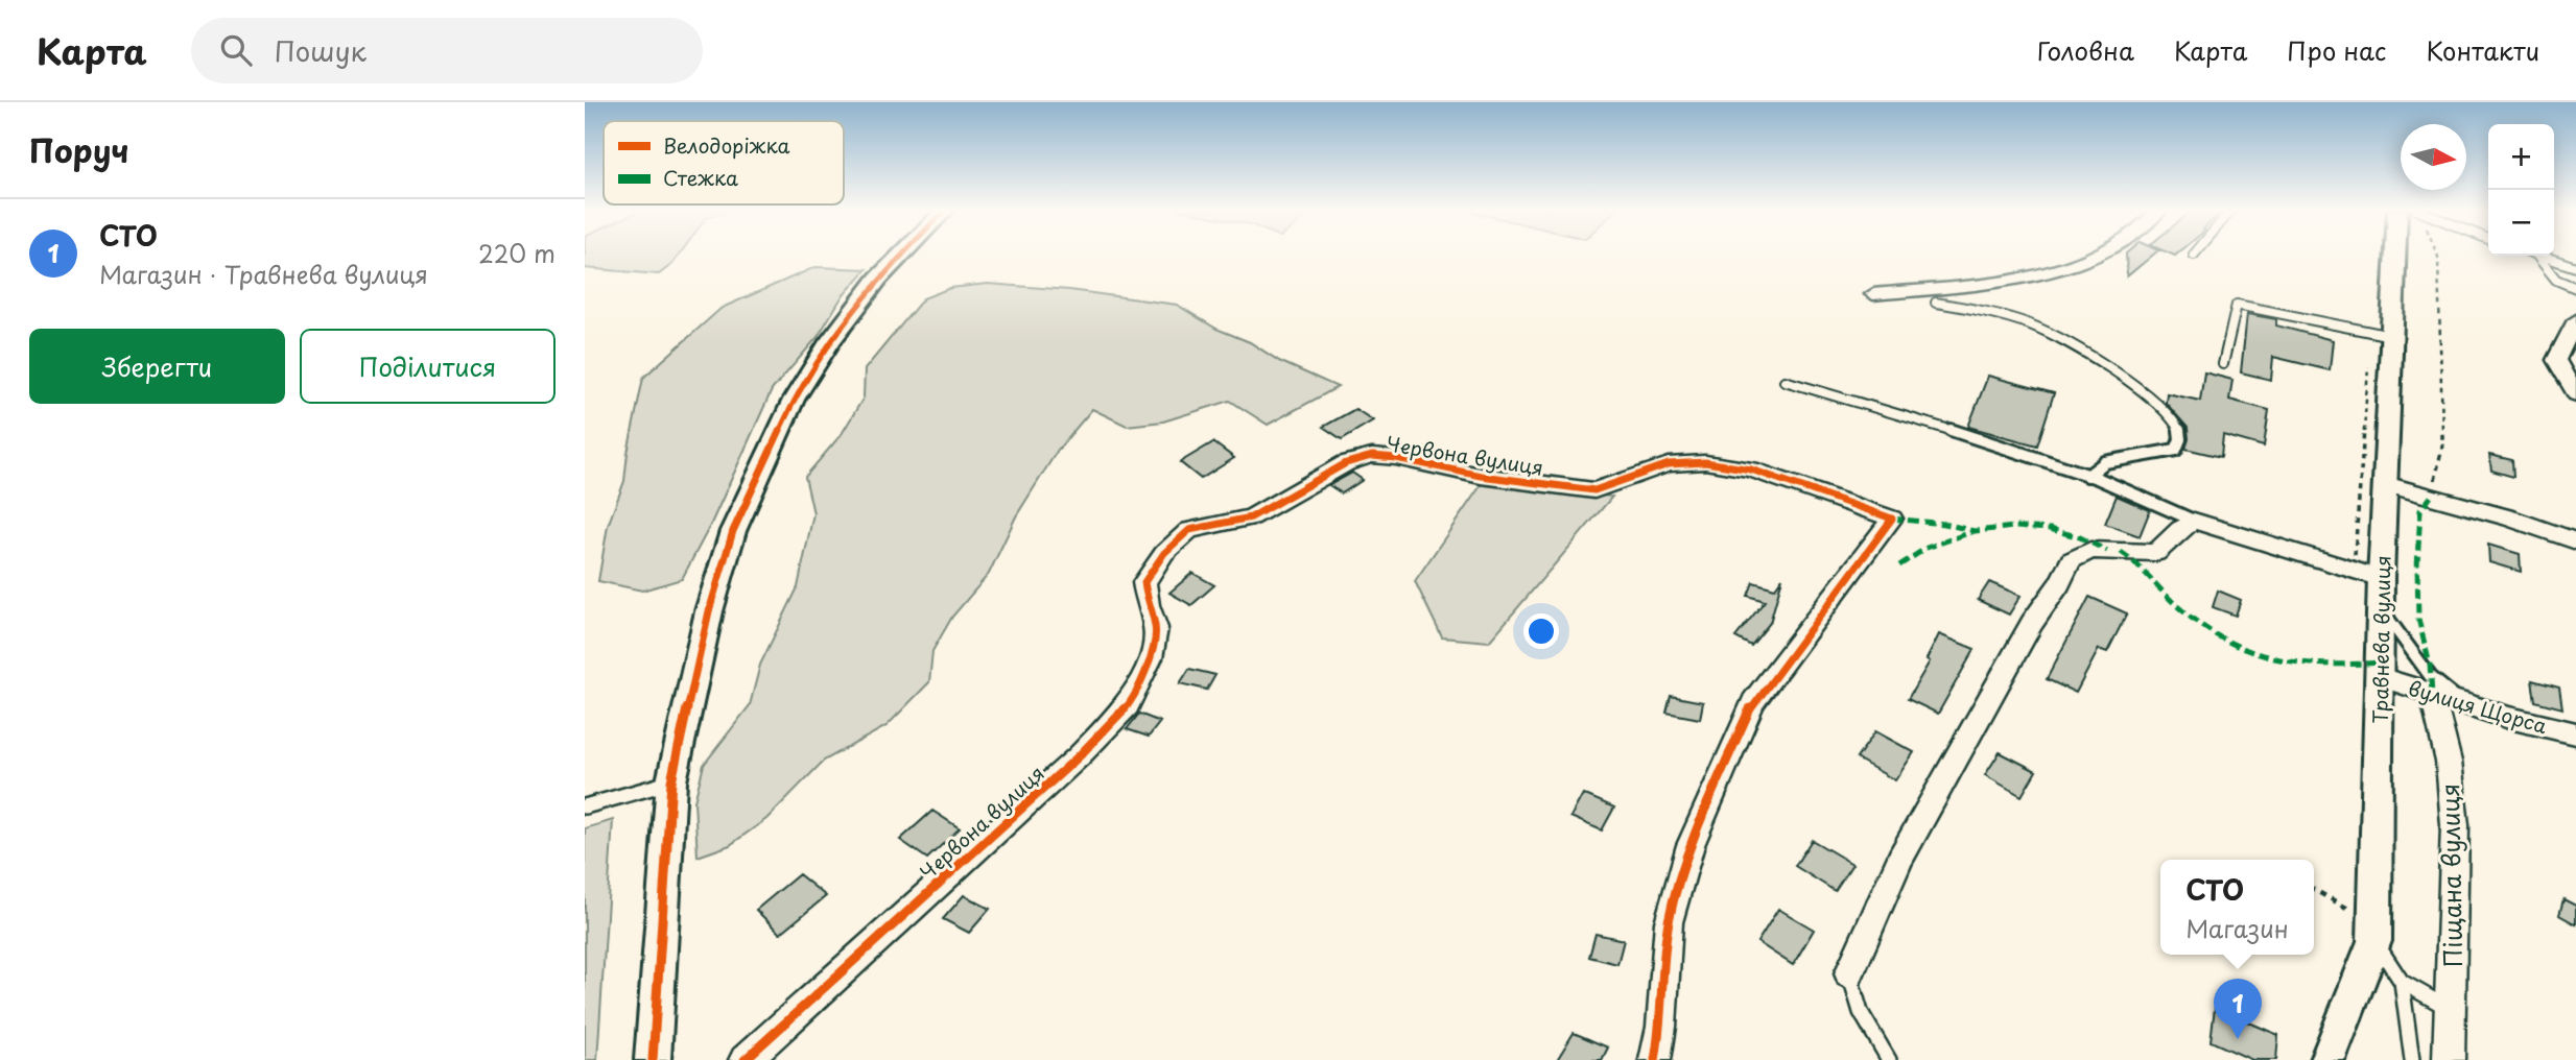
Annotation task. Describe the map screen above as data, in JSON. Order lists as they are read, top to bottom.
{
  "streets": {
    "street": [
      "Червона вулиця",
      "Травнева вулиця",
      "вулиця Щорса",
      "Піщана вулиця"
    ]
  },
  "crossings": [
    ["Травнева вулиця", "вулиця Щорса"],
    ["вулиця Щорса", "Піщана вулиця"]
  ],
  "legend": ["Велодоріжка", "Стежка"],
  "north": "right",
  "page": {
    "header": "Карта",
    "search": "Пошук",
    "nav": [
      "Головна",
      "Карта",
      "Про нас",
      "Контакти"
    ],
    "heading": "Поруч",
    "map_buttons": ["+", "−"],
    "list": [
      {
        "mark": "1",
        "name": "СТО",
        "note": "Магазин · Травнева вулиця",
        "value": "220 m"
      }
    ],
    "buttons": ["Зберегти", "Поділитися"],
    "popup": ["СТО", "Магазин"],
    "pins": "1"
  }
}
